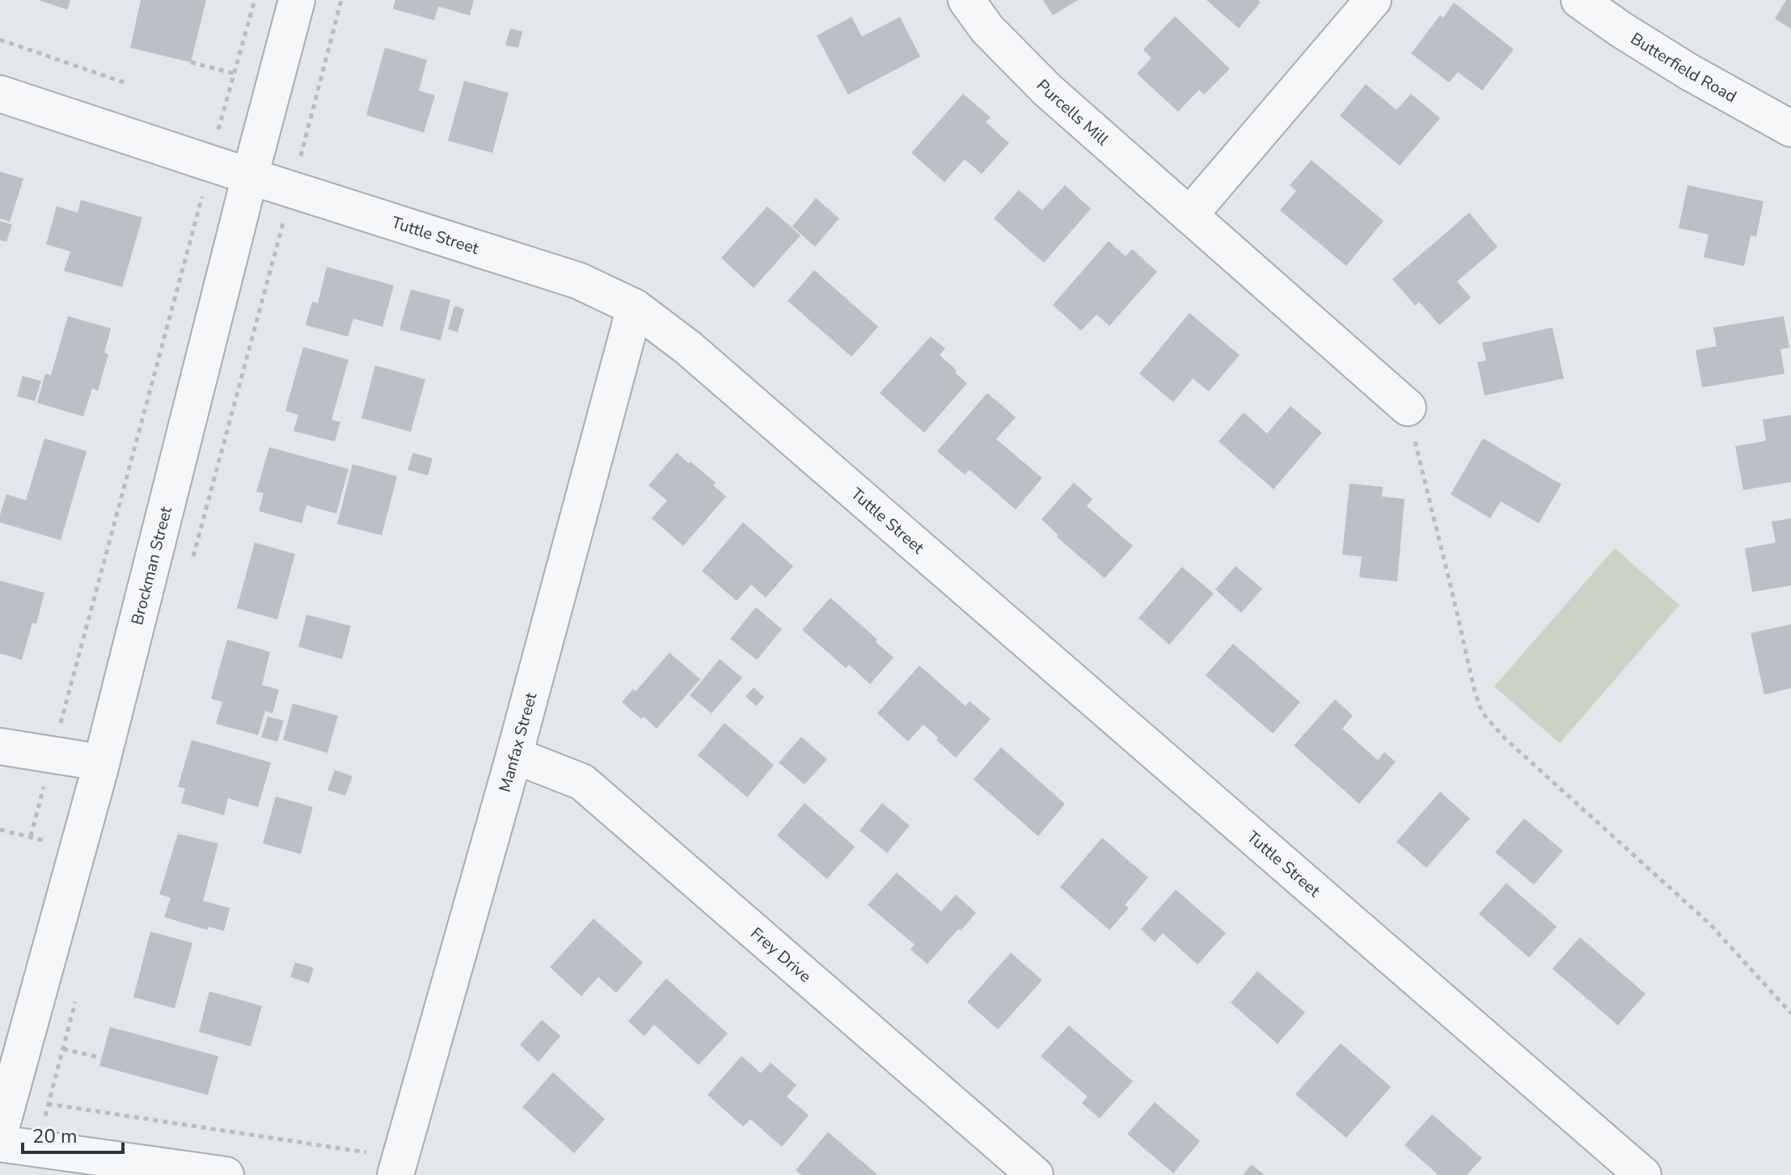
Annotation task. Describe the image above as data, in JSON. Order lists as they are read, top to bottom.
{
  "streets": {
    "street": [
      "Butterfield Road",
      "Purcells Mill",
      "Tuttle Street",
      "Brockman Street",
      "Manfax Street",
      "Frey Drive"
    ]
  },
  "crossings": [
    ["Tuttle Street", "Brockman Street"],
    ["Tuttle Street", "Manfax Street"],
    ["Manfax Street", "Frey Drive"]
  ],
  "scale_bar": "20 m"
}
